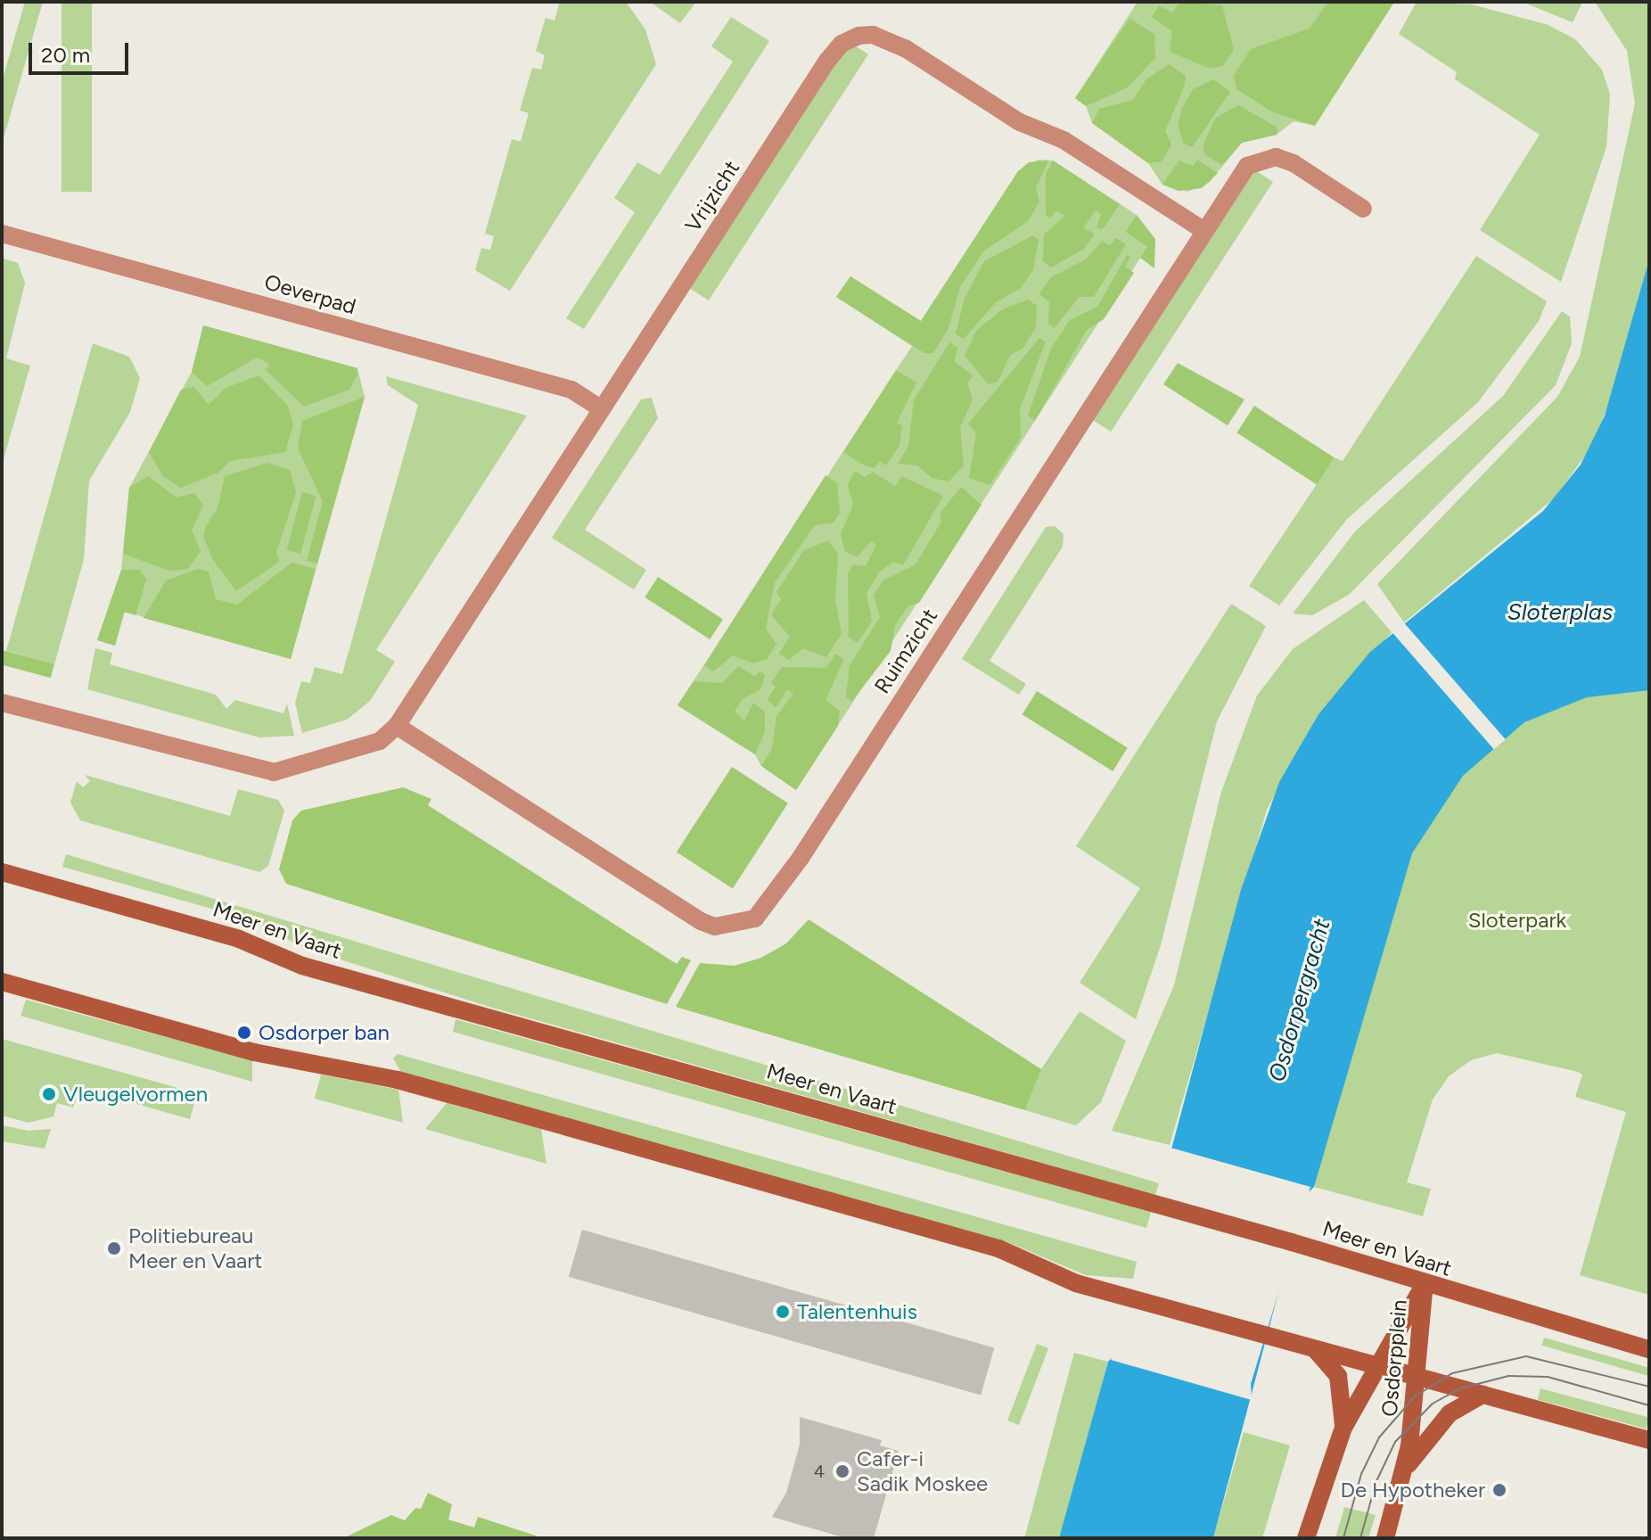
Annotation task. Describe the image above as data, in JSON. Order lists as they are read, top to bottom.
{
  "streets": {
    "main road": ["Meer en Vaart", "Osdorpplein"],
    "street": ["Vrijzicht", "Oeverpad", "Ruimzicht"]
  },
  "crossings": [
    ["Vrijzicht", "Oeverpad"],
    ["Vrijzicht", "Ruimzicht"],
    ["Meer en Vaart", "Osdorpplein"]
  ],
  "water": ["Sloterplas", "Osdorpergracht"],
  "parks": ["Sloterpark"],
  "places": [
    "Osdorper ban",
    "Vleugelvormen",
    "Politiebureau Meer en Vaart",
    "Talentenhuis",
    "Cafer-i Sadik Moskee",
    "De Hypotheker"
  ],
  "house_numbers": ["4"],
  "scale_bar": "20 m"
}
